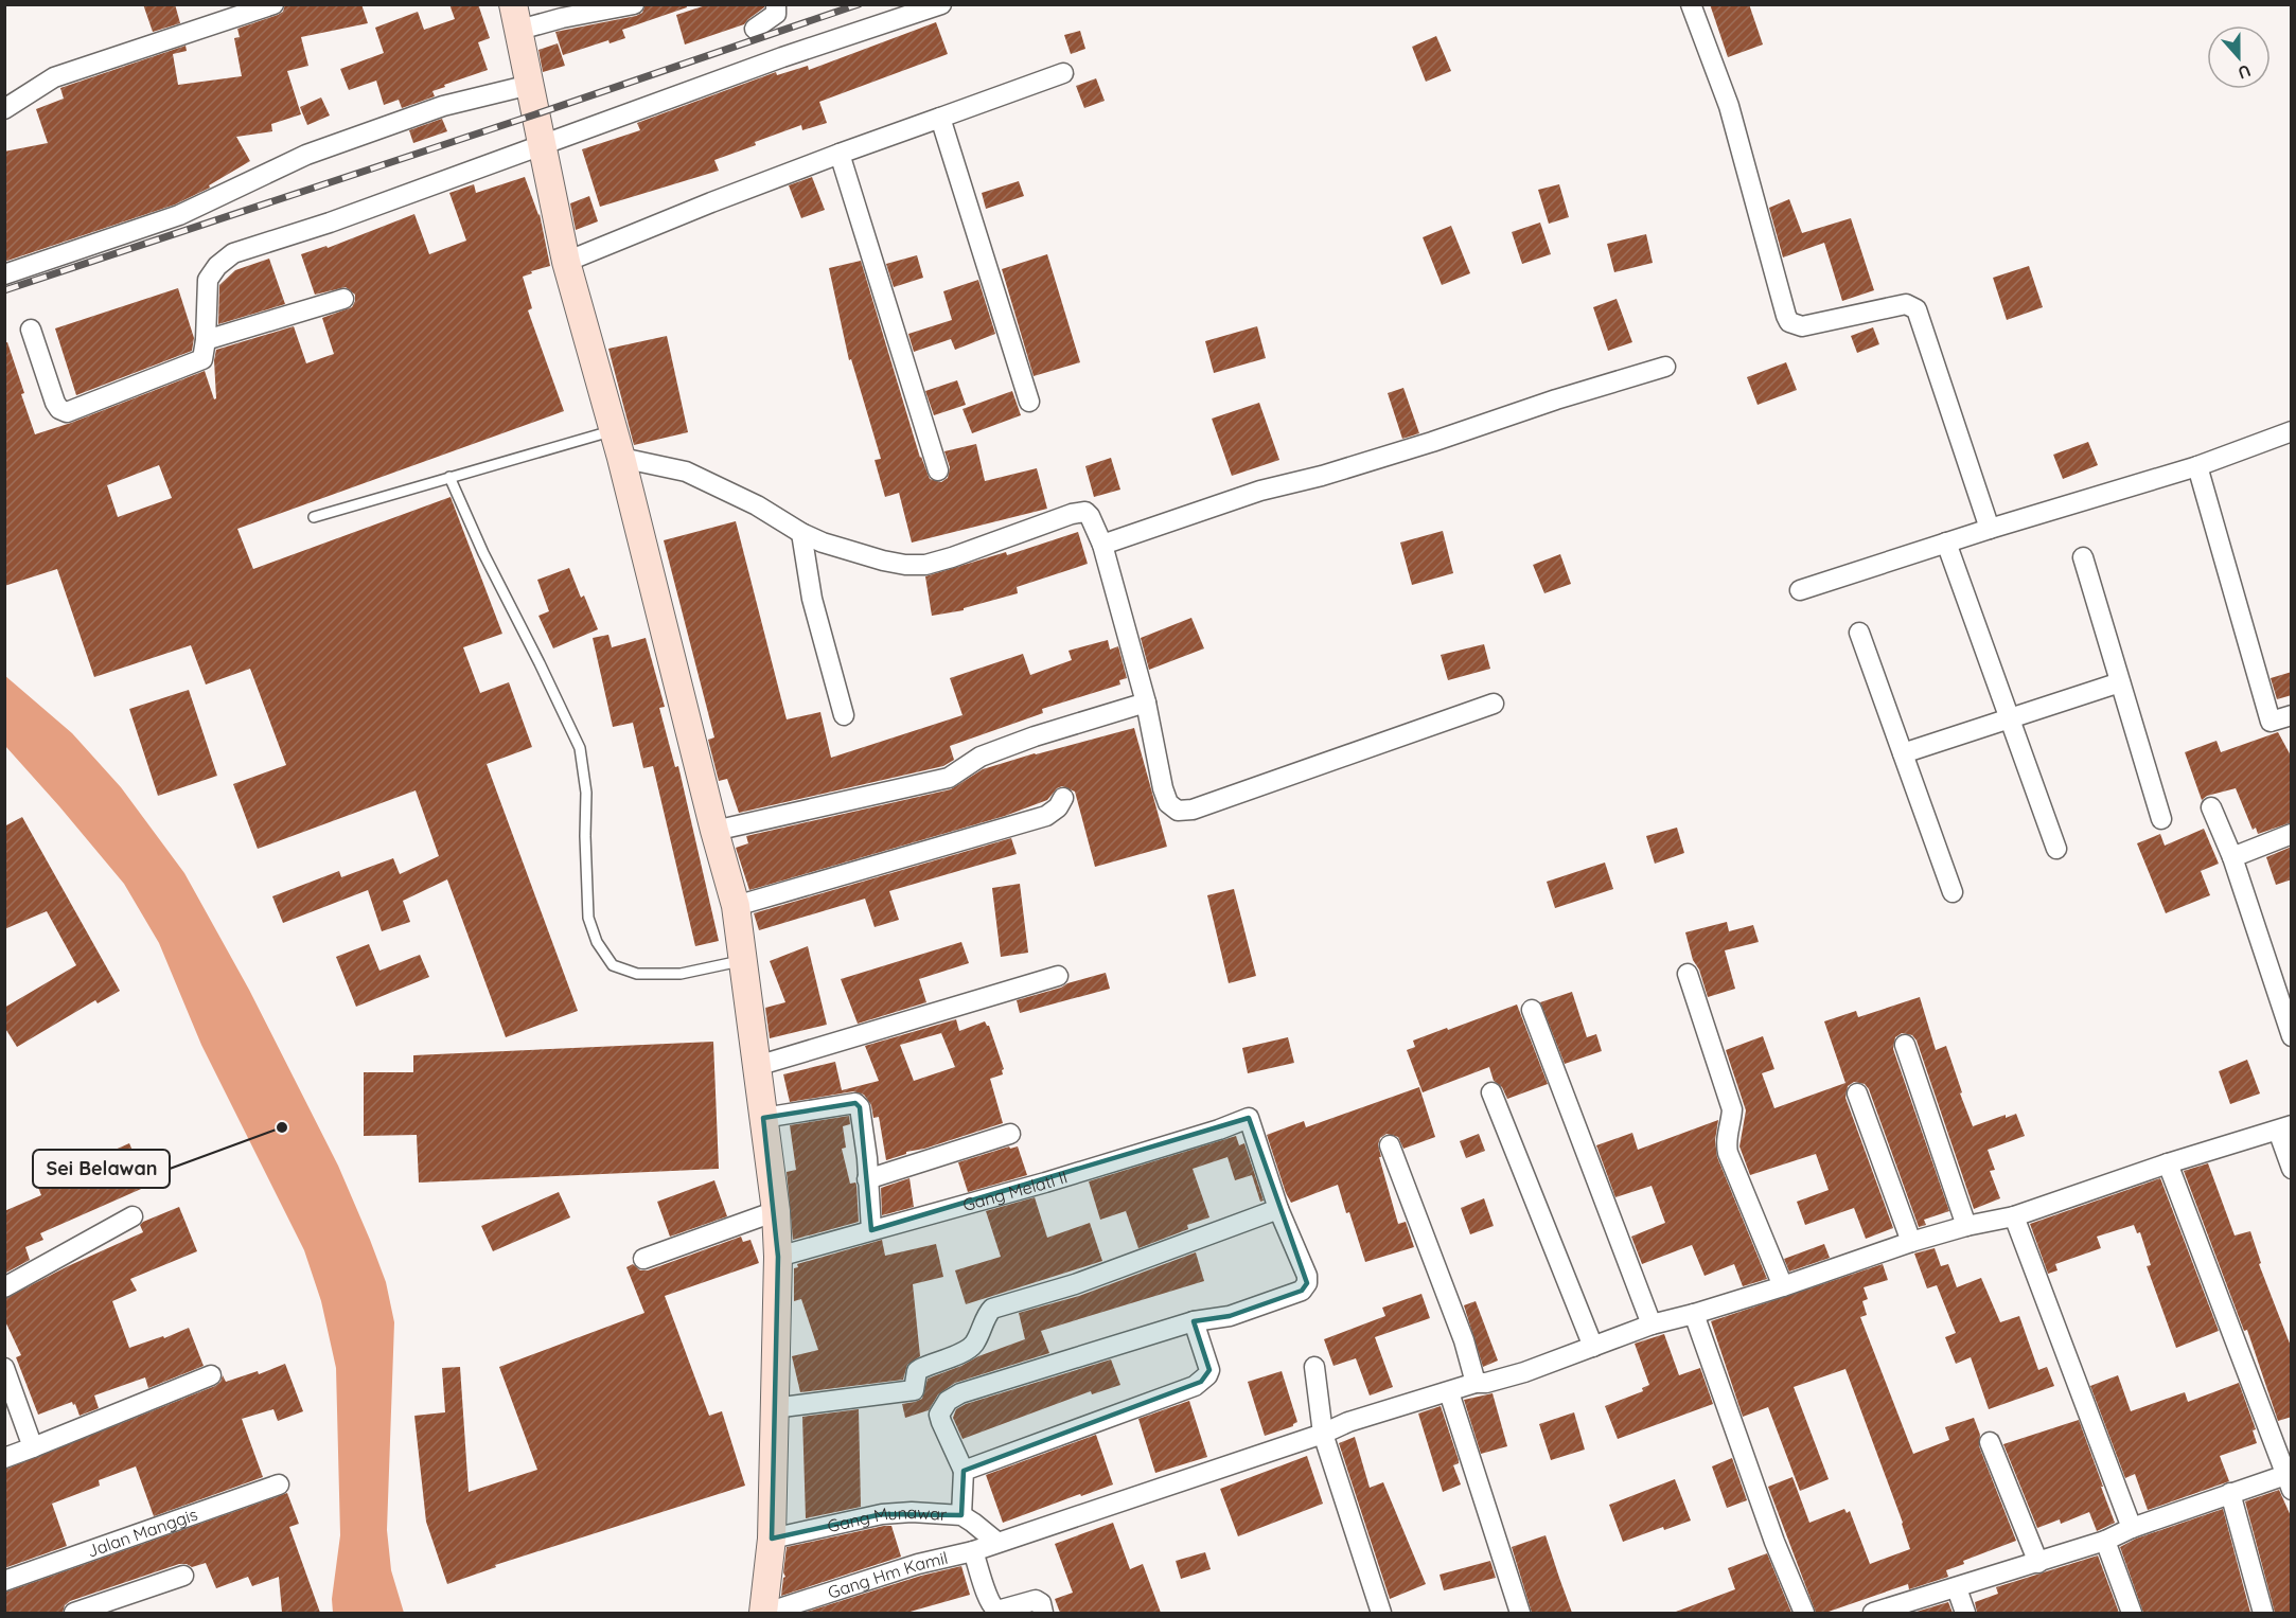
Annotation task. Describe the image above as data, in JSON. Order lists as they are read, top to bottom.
{
  "streets": {
    "street": [
      "Gang Melati II",
      "Gang Munawar",
      "Jalan Manggis",
      "Gang Hm Kamil"
    ]
  },
  "crossings": [
    ["Gang Munawar", "Gang Hm Kamil"]
  ],
  "places": ["Sei Belawan"],
  "north": "bottom"
}
